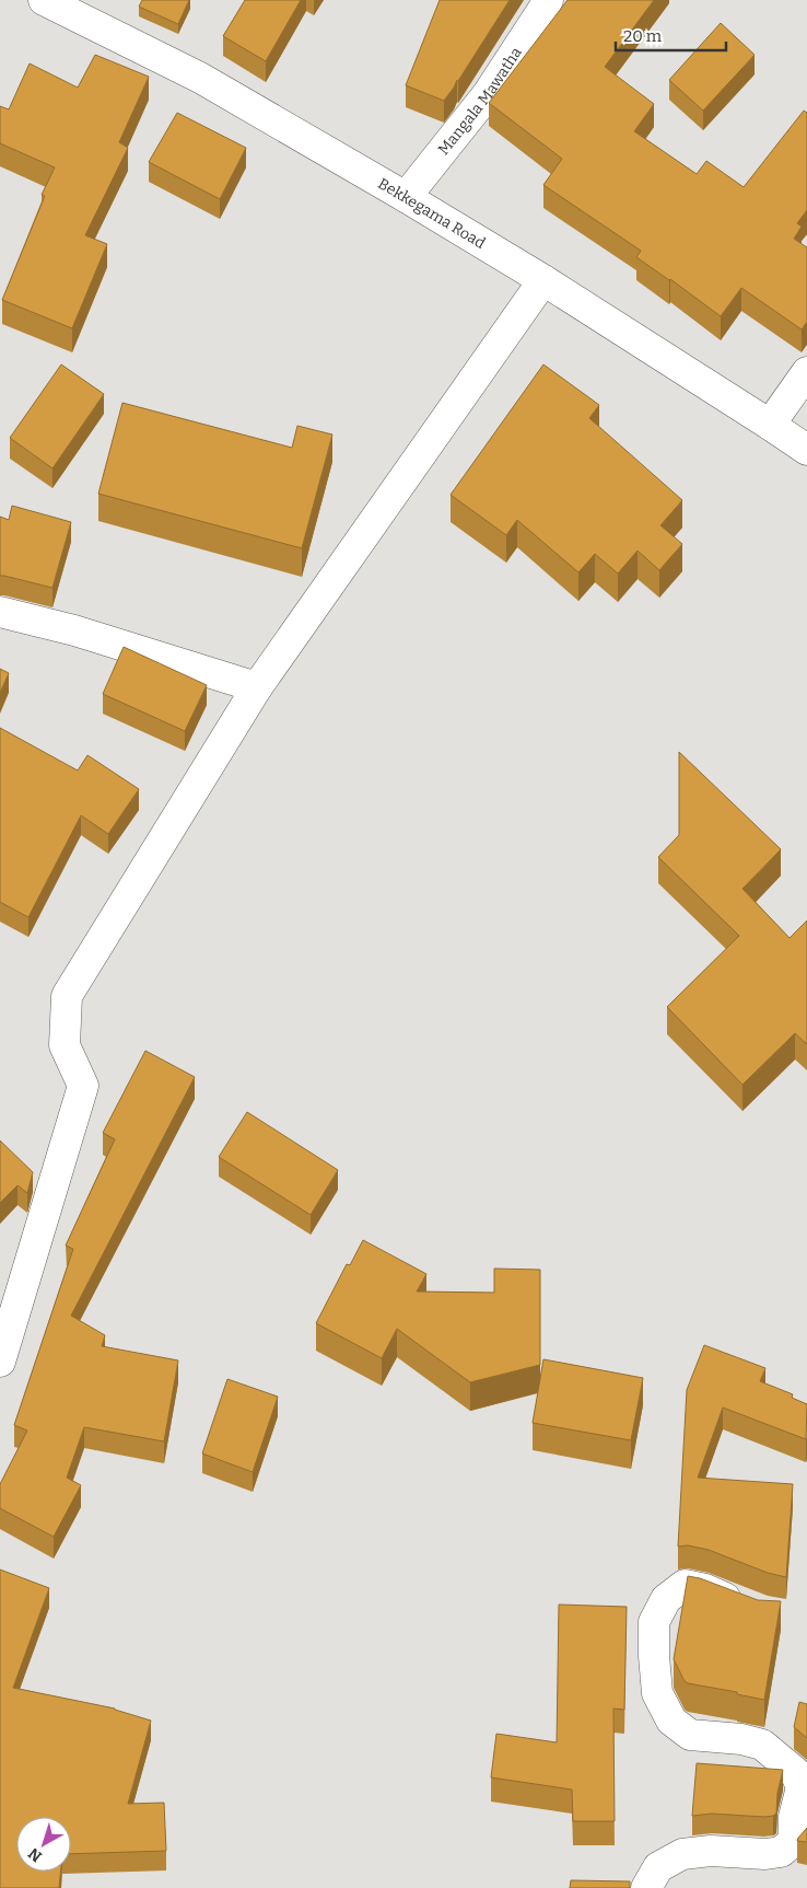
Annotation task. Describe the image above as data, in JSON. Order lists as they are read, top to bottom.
{
  "streets": {
    "street": ["Mangala Mawatha", "Bekkegama Road"]
  },
  "crossings": [
    ["Mangala Mawatha", "Bekkegama Road"]
  ],
  "scale_bar": "20 m",
  "north": "bottom left"
}
